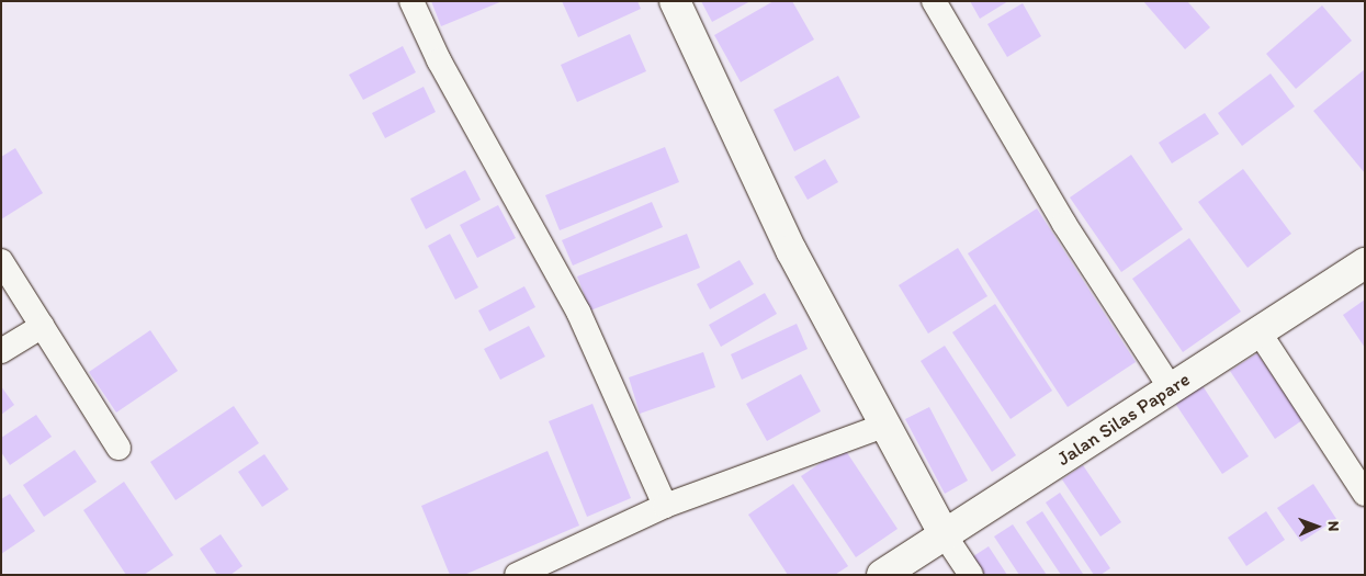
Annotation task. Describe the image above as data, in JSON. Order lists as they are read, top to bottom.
{
  "streets": {
    "street": ["Jalan Silas Papare"]
  },
  "north": "right"
}
